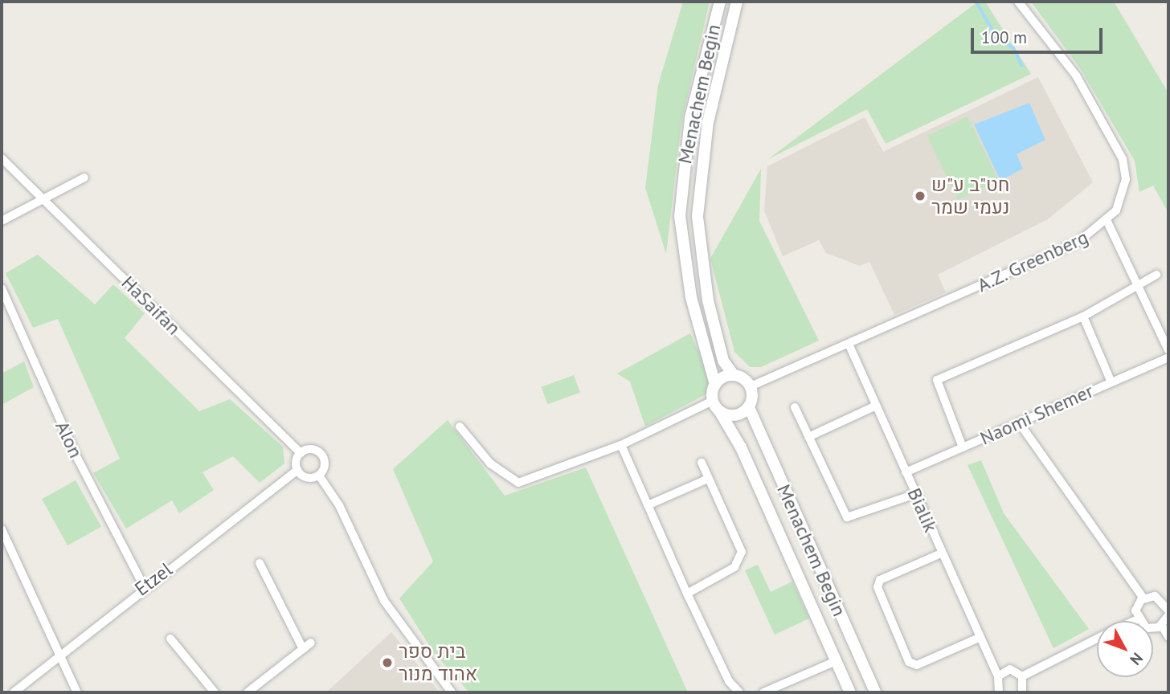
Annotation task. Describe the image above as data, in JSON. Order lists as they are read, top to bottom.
{
  "streets": {
    "main road": ["Menachem Begin"],
    "street": [
      "A.Z. Greenberg",
      "HaSaifan",
      "Naomi Shemer",
      "Alon",
      "Bialik",
      "Etzel"
    ]
  },
  "crossings": [
    ["Menachem Begin", "A.Z. Greenberg"],
    ["A.Z. Greenberg", "Bialik"],
    ["HaSaifan", "Etzel"],
    ["Naomi Shemer", "Bialik"],
    ["Alon", "Etzel"]
  ],
  "places": ["חט\"ב ע\"ש נעמי שמר", "בית ספר אהוד מנור"],
  "scale_bar": "100 m",
  "north": "bottom right"
}
